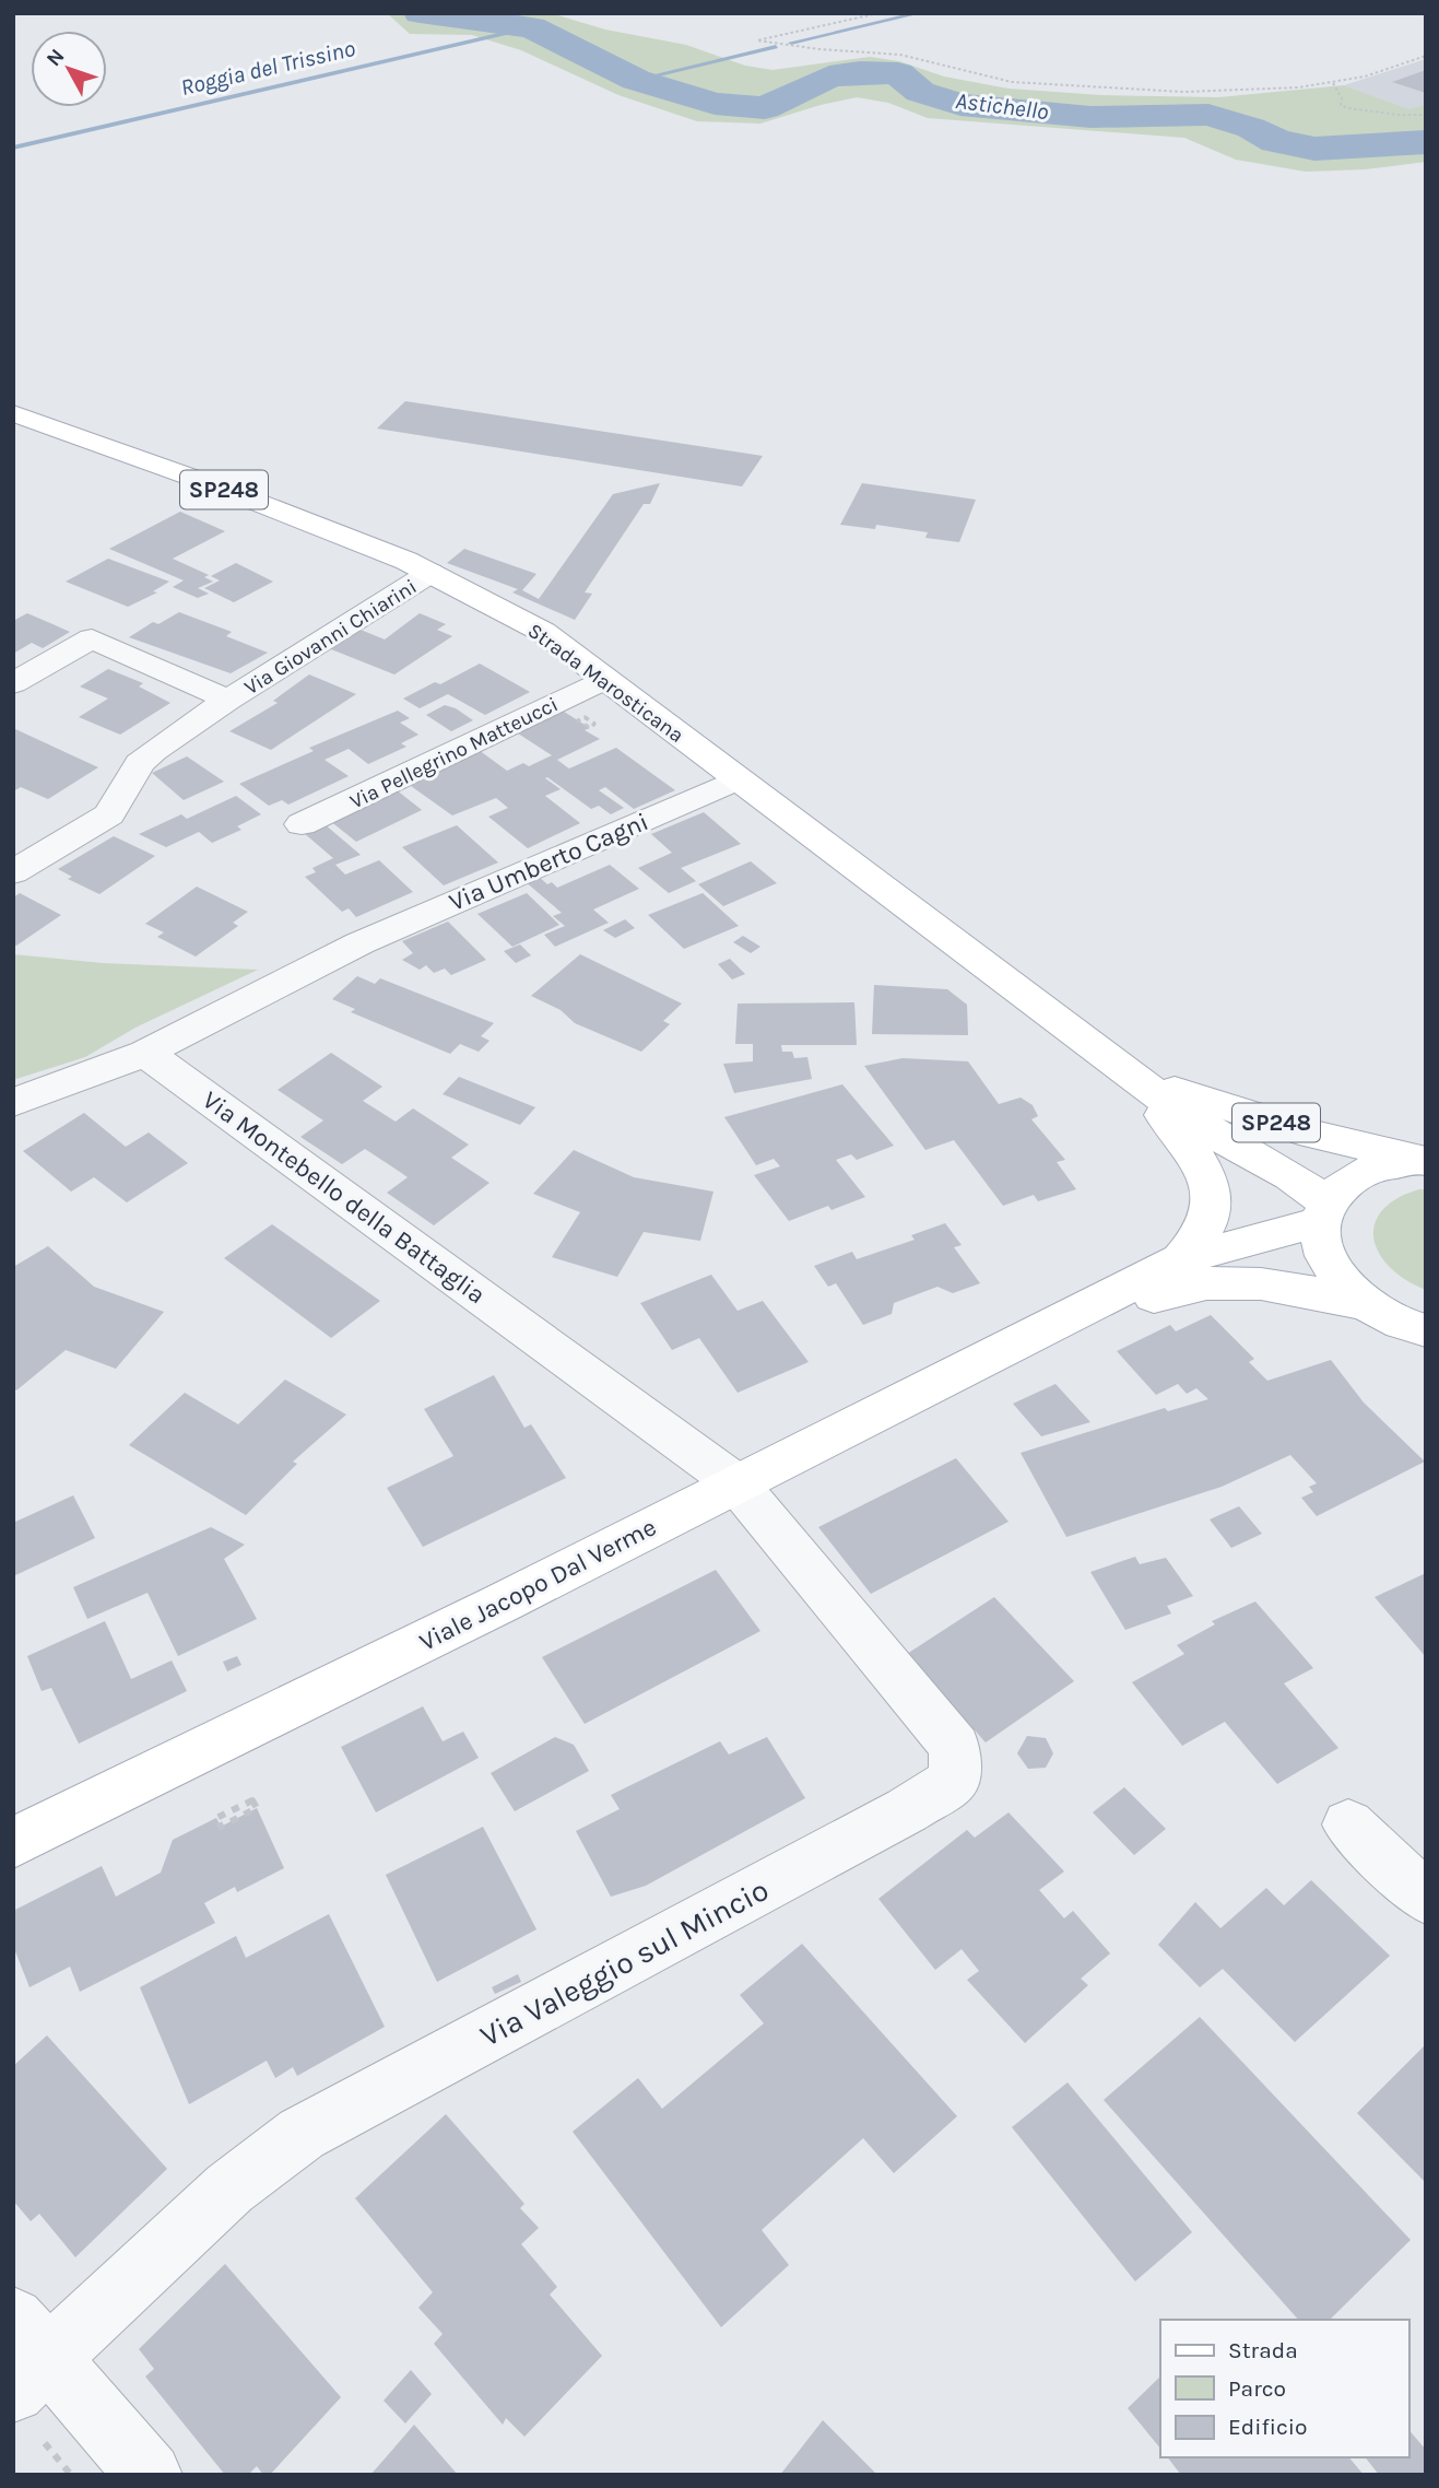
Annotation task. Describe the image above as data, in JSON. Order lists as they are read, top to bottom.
{
  "streets": {
    "main road": ["SP248", "Strada Marosticana", "Viale Jacopo Dal Verme"],
    "street": [
      "Via Giovanni Chiarini",
      "Via Pellegrino Matteucci",
      "Via Umberto Cagni",
      "Via Montebello della Battaglia",
      "Via Valeggio sul Mincio"
    ]
  },
  "crossings": [
    ["SP248", "Strada Marosticana"],
    ["SP248", "Viale Jacopo Dal Verme"],
    ["Via Giovanni Chiarini", "Strada Marosticana"],
    ["Strada Marosticana", "Via Pellegrino Matteucci"],
    ["Strada Marosticana", "Via Umberto Cagni"],
    ["Strada Marosticana", "Viale Jacopo Dal Verme"],
    ["Via Umberto Cagni", "Via Montebello della Battaglia"],
    ["Via Montebello della Battaglia", "Viale Jacopo Dal Verme"],
    ["Via Montebello della Battaglia", "Via Valeggio sul Mincio"],
    ["Viale Jacopo Dal Verme", "Via Valeggio sul Mincio"]
  ],
  "water": ["Roggia del Trissino", "Astichello"],
  "legend": ["Strada", "Parco", "Edificio"],
  "north": "top left"
}
